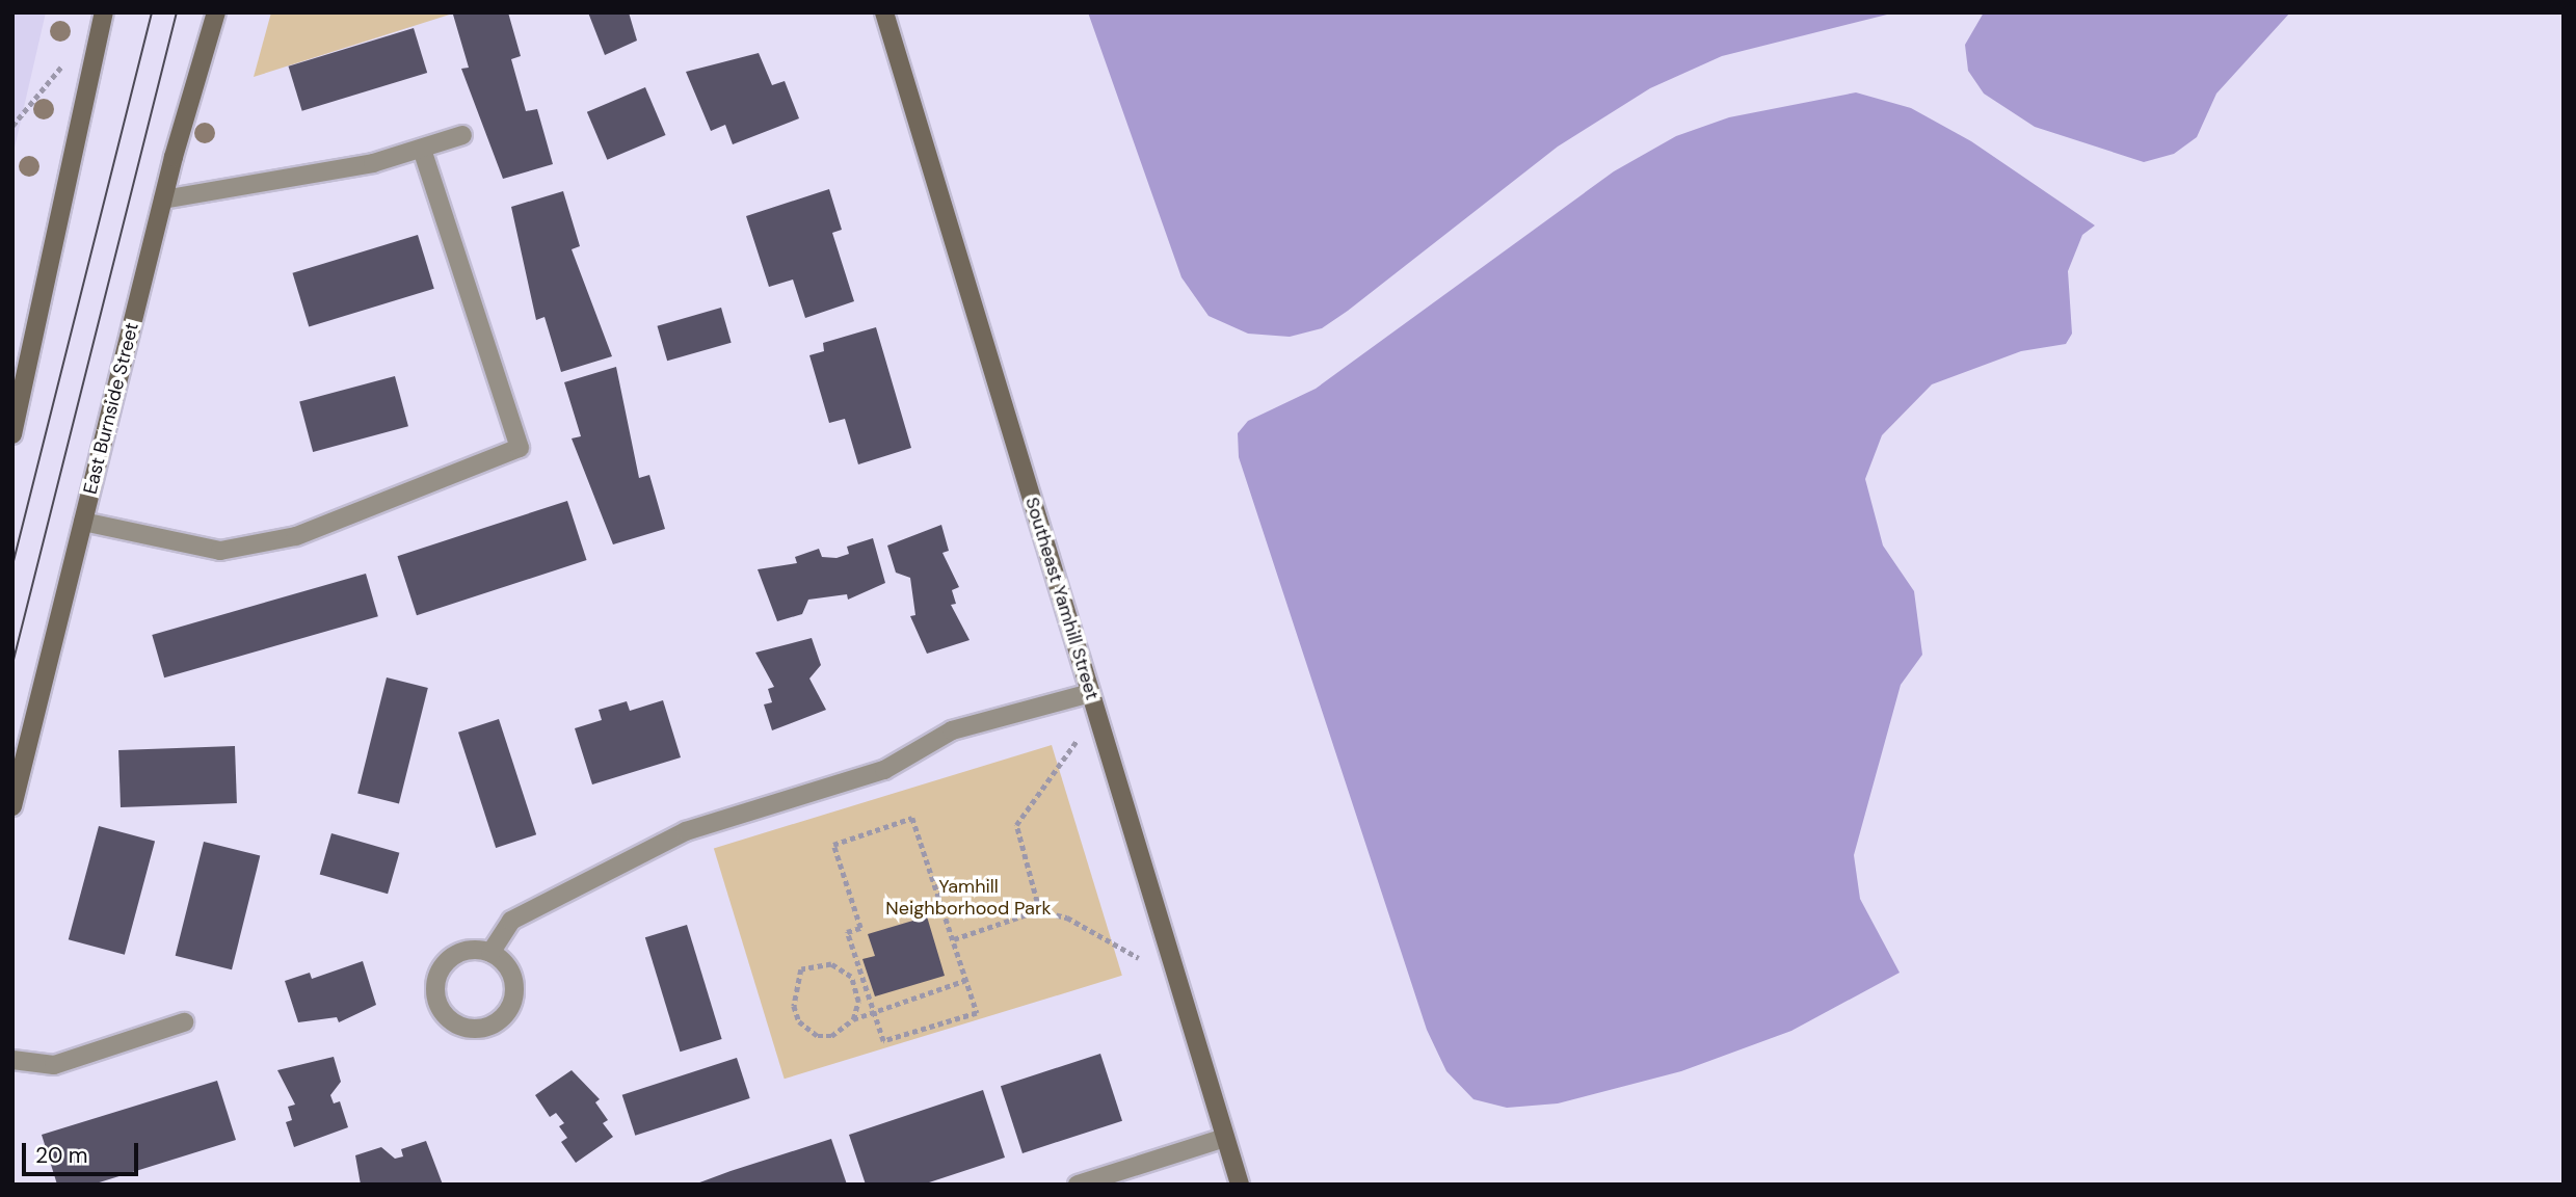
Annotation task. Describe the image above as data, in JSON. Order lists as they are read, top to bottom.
{
  "streets": {
    "main road": ["East Burnside Street", "Southeast Yamhill Street"]
  },
  "parks": ["Yamhill Neighborhood Park"],
  "scale_bar": "20 m"
}
